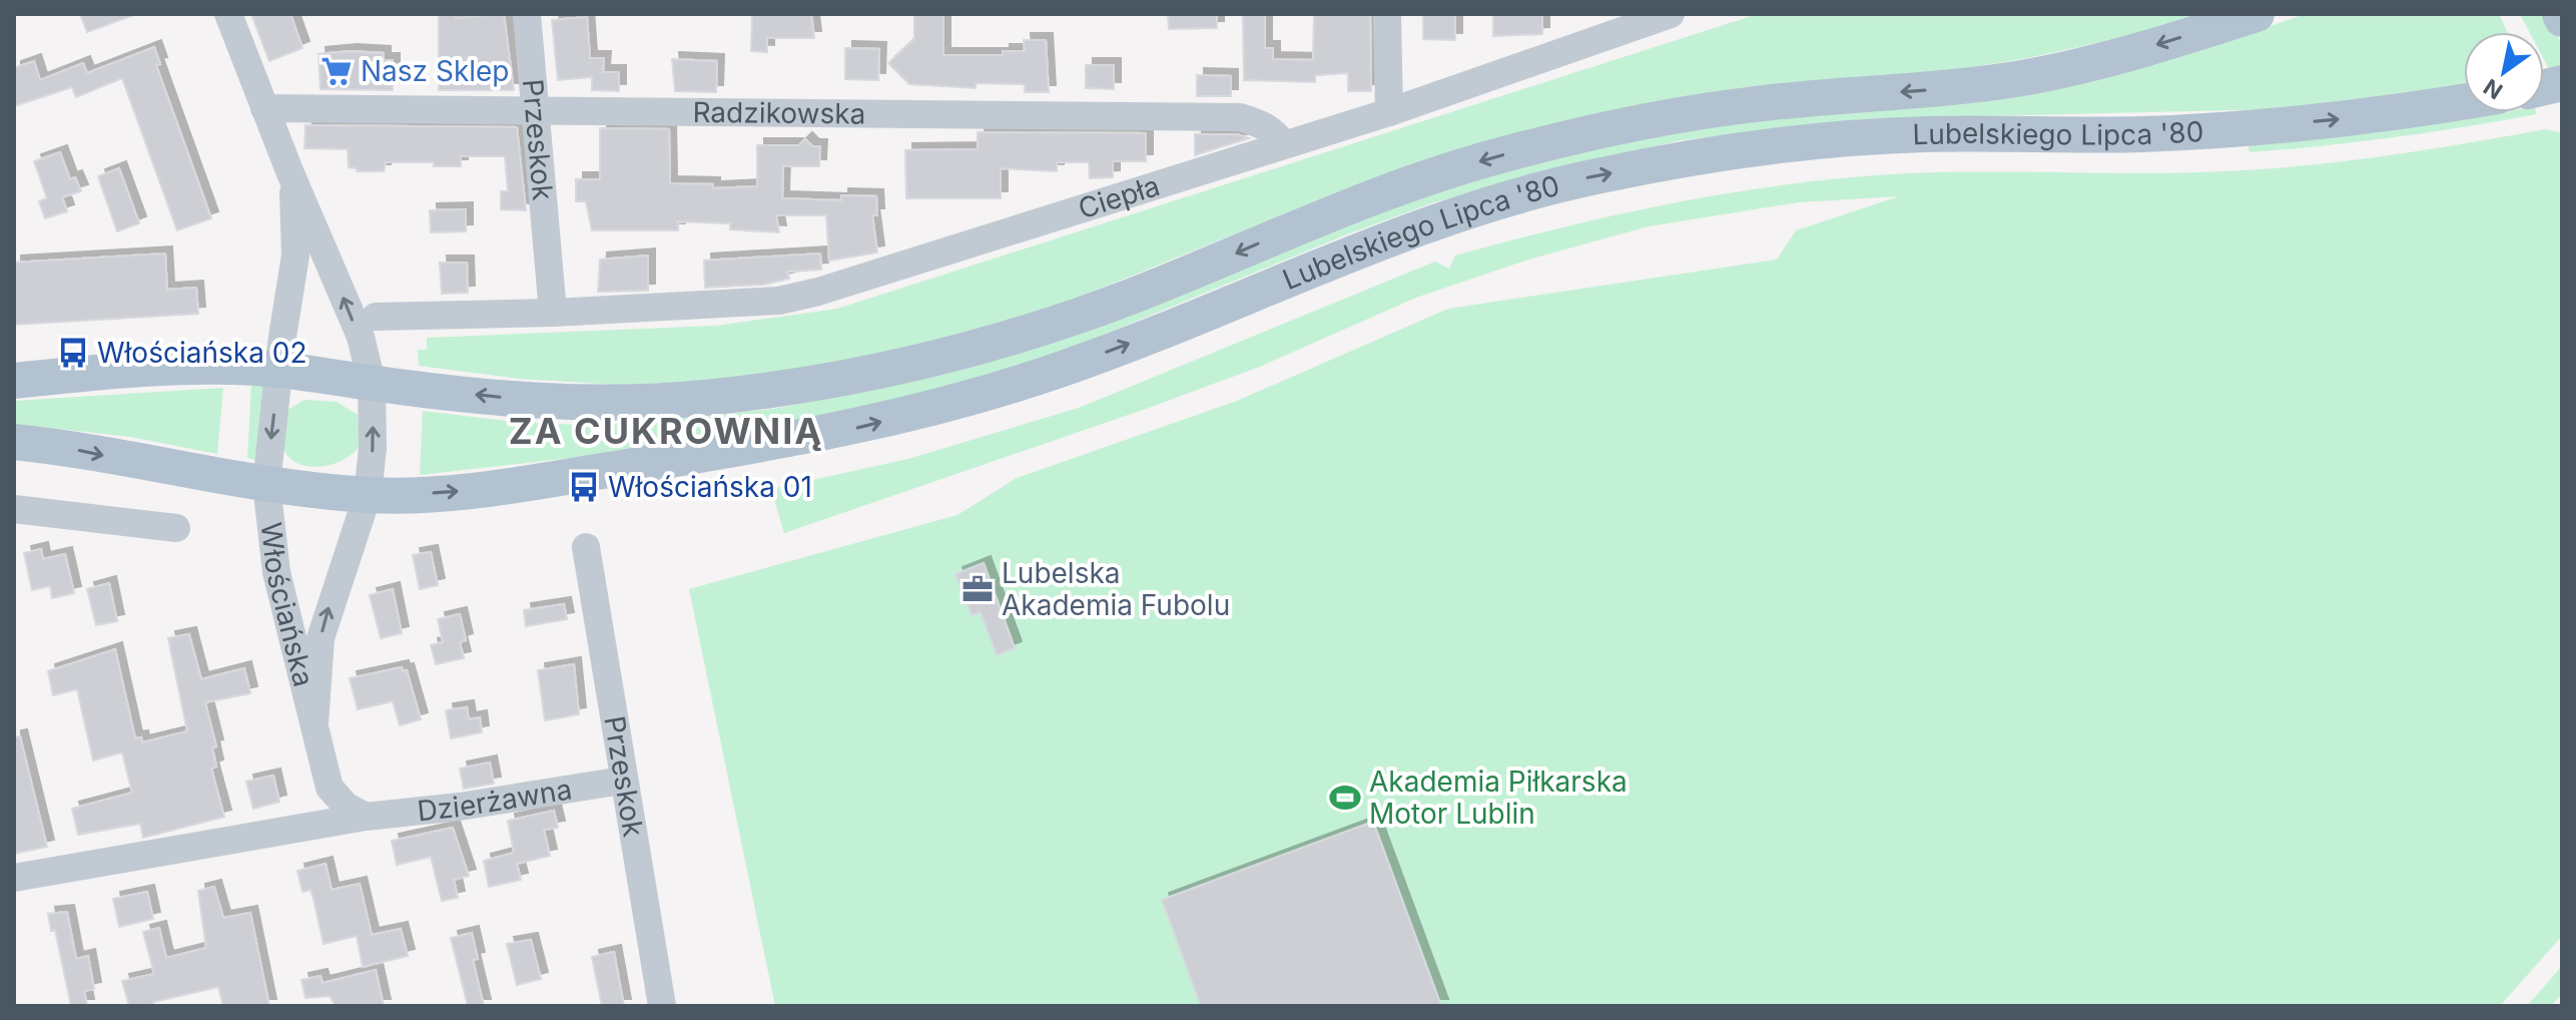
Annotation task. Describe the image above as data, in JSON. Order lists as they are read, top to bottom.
{
  "streets": {
    "main road": ["Lubelskiego Lipca '80"],
    "street": [
      "Radzikowska",
      "Przeskok",
      "Ciepła",
      "Włościańska",
      "Dzierżawna"
    ]
  },
  "crossings": [
    ["Radzikowska", "Przeskok"],
    ["Radzikowska", "Ciepła"],
    ["Lubelskiego Lipca '80", "Włościańska"],
    ["Przeskok", "Ciepła"],
    ["Przeskok", "Dzierżawna"],
    ["Włościańska", "Dzierżawna"]
  ],
  "districts": ["ZA CUKROWNIĄ"],
  "places": {
    "supermarket": ["Nasz Sklep"],
    "bus stop": ["Włościańska 02", "Włościańska 01"],
    "office": ["Lubelska Akademia Fubolu"],
    "sports": ["Akademia Piłkarska Motor Lublin"]
  },
  "north": "bottom left"
}
